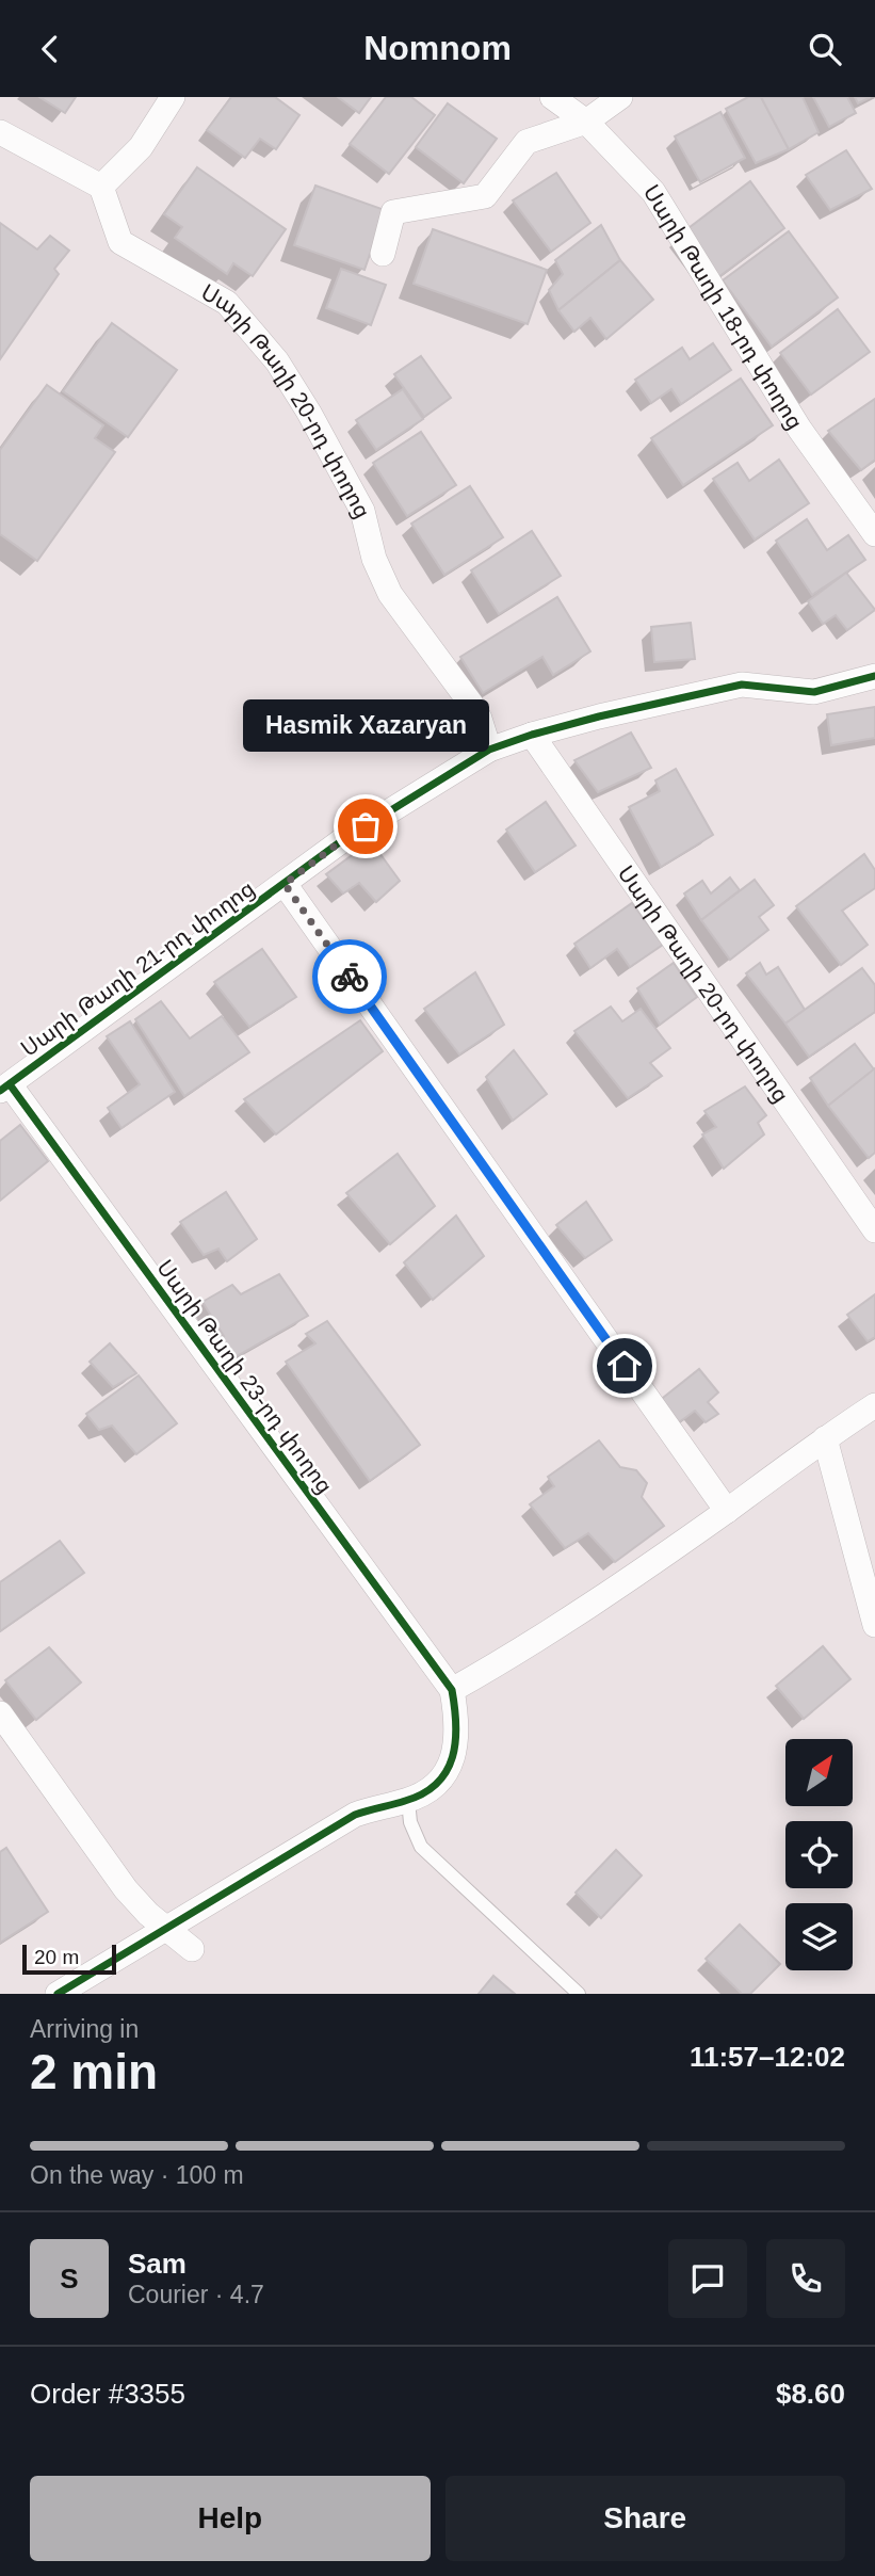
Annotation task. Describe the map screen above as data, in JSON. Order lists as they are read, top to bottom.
{
  "streets": {
    "street": [
      "Սարի Թաղի 18-րդ փողոց",
      "Սարի Թաղի 20-րդ փողոց",
      "Սարի Թաղի 21-րդ փողոց",
      "Սարի Թաղի 23-րդ փողոց"
    ]
  },
  "crossings": [
    ["Սարի Թաղի 20-րդ փողոց", "Սարի Թաղի 21-րդ փողոց"],
    ["Սարի Թաղի 21-րդ փողոց", "Սարի Թաղի 23-րդ փողոց"]
  ],
  "places": ["Hasmik Xazaryan"],
  "scale_bar": "20 m",
  "north": "top right",
  "page": {
    "header": "Nomnom",
    "bubble": "Hasmik Xazaryan",
    "scale": "20 m",
    "heading": ["2 min", "Arriving in", "11:57–12:02"],
    "panel": [
      "Sam",
      "Courier · 4.7",
      "Order #3355",
      "$8.60"
    ],
    "bar": "On the way · 100 m",
    "round": "S",
    "buttons": ["Help", "Share"]
  }
}
